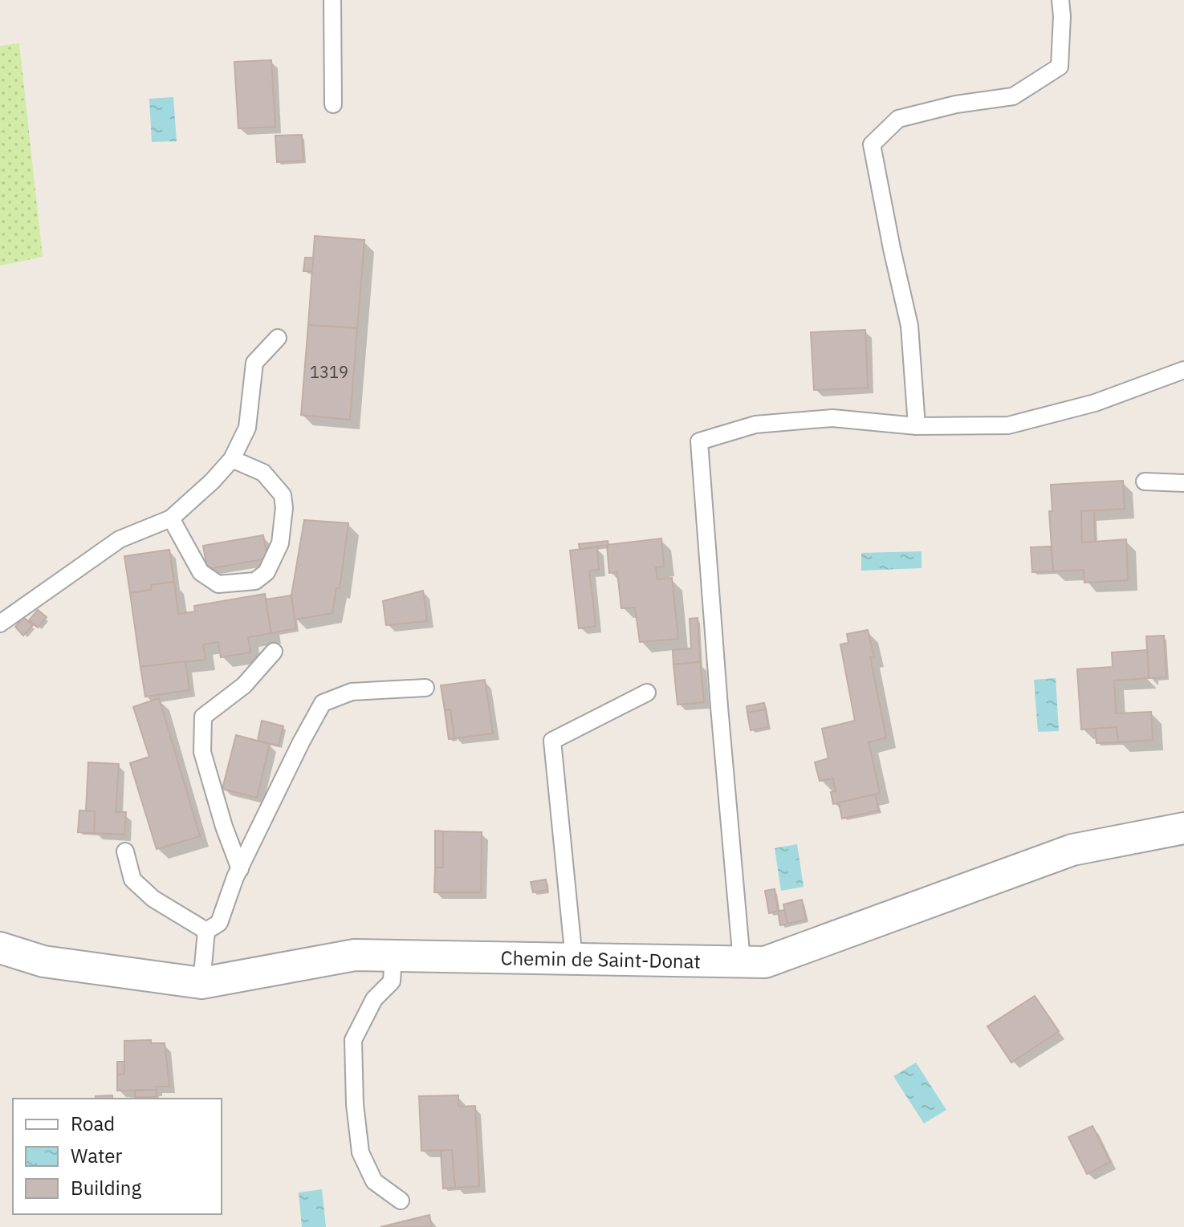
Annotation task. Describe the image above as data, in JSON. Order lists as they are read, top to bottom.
{
  "streets": {
    "street": ["Chemin de Saint-Donat"]
  },
  "house_numbers": ["1319"],
  "legend": ["Road", "Water", "Building"]
}
